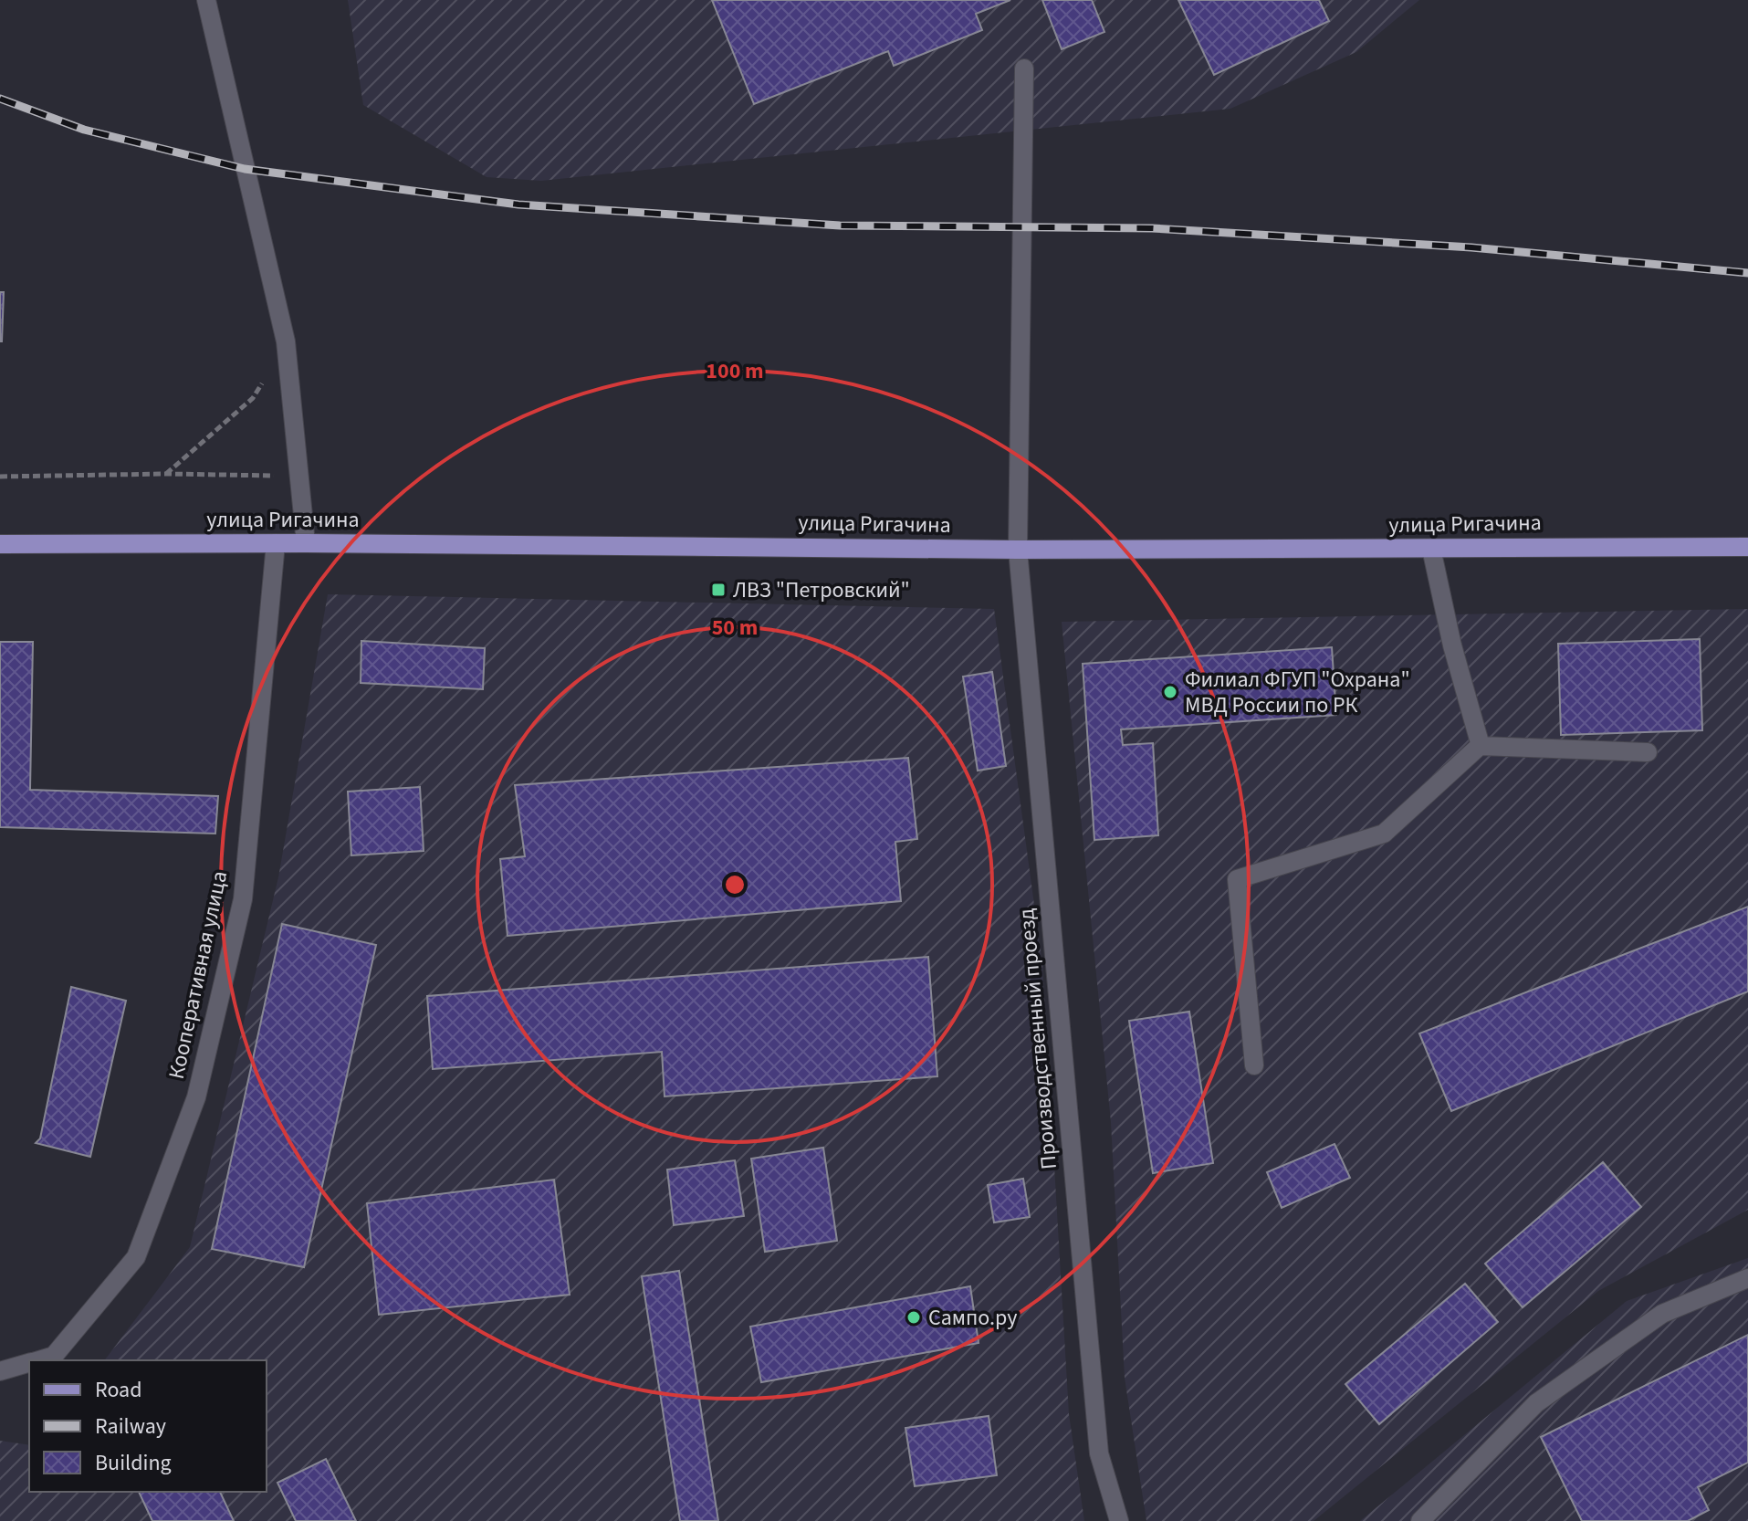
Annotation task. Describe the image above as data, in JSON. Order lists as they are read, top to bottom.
{
  "streets": {
    "main road": ["улица Ригачина"],
    "street": ["Кооперативная улица", "Производственный проезд"]
  },
  "crossings": [
    ["улица Ригачина", "Кооперативная улица"],
    ["улица Ригачина", "Производственный проезд"]
  ],
  "places": {
    "transit": ["ЛВЗ \"Петровский\""],
    "other": ["Филиал ФГУП \"Охрана\" МВД России по РК", "Сампо.ру"]
  },
  "legend": ["Road", "Railway", "Building"],
  "rings": ["100 m", "50 m"]
}
